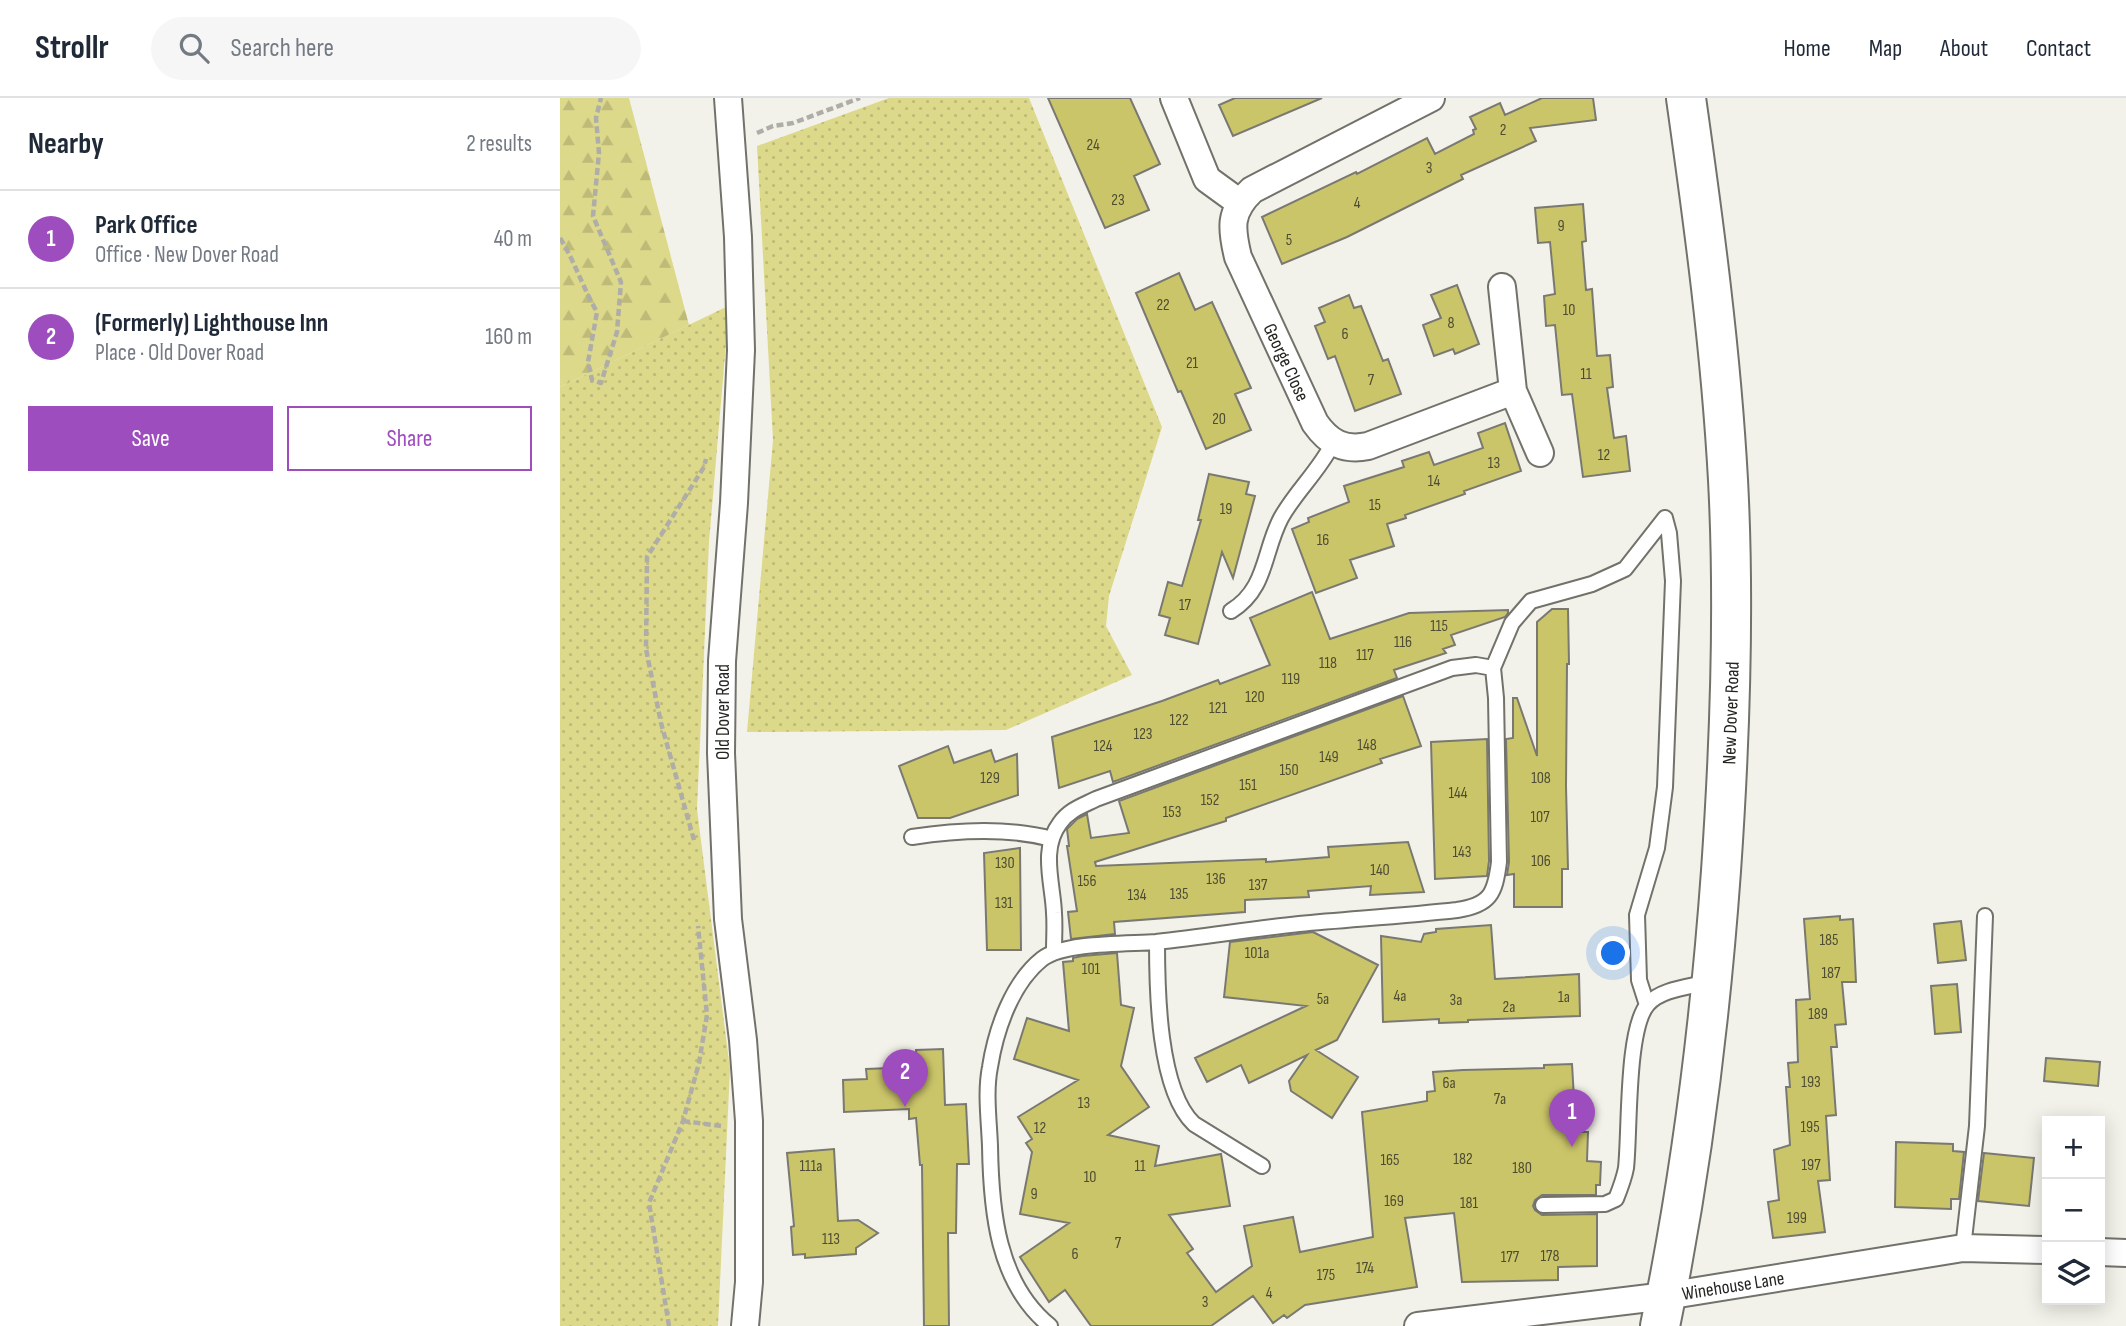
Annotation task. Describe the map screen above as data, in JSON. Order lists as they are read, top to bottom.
{
  "streets": {
    "main road": ["New Dover Road"],
    "street": ["George Close", "Old Dover Road", "Winehouse Lane"]
  },
  "crossings": [
    ["New Dover Road", "Winehouse Lane"]
  ],
  "house_numbers": [
    "2",
    "24",
    "3",
    "23",
    "4",
    "9",
    "5",
    "22",
    "10",
    "8",
    "6",
    "21",
    "11",
    "7",
    "20",
    "12",
    "13",
    "14",
    "15",
    "19",
    "16",
    "17",
    "115",
    "116",
    "117",
    "118",
    "119",
    "120",
    "121",
    "122",
    "123",
    "148",
    "124",
    "149",
    "150",
    "129",
    "108",
    "151",
    "144",
    "152",
    "153",
    "107",
    "143",
    "106",
    "130",
    "140",
    "136",
    "156",
    "137",
    "135",
    "134",
    "131",
    "185",
    "101a",
    "101",
    "187",
    "4a",
    "1a",
    "5a",
    "3a",
    "2a",
    "189",
    "193",
    "6a",
    "7a",
    "13",
    "195",
    "12",
    "182",
    "165",
    "197",
    "111a",
    "11",
    "180",
    "10",
    "9",
    "169",
    "181",
    "199",
    "113",
    "7",
    "6",
    "178",
    "177",
    "174",
    "175",
    "4",
    "3"
  ],
  "page": {
    "header": "Strollr",
    "search": "Search here",
    "nav": [
      "Home",
      "Map",
      "About",
      "Contact"
    ],
    "heading": ["Nearby", "2 results"],
    "list": [
      {
        "mark": "1",
        "name": "Park Office",
        "note": "Office · New Dover Road",
        "value": "40 m"
      },
      {
        "mark": "2",
        "name": "(Formerly) Lighthouse Inn",
        "note": "Place · Old Dover Road",
        "value": "160 m"
      }
    ],
    "buttons": ["Save", "Share"],
    "pins": ["2", "1"],
    "map_buttons": ["+", "−"]
  }
}
